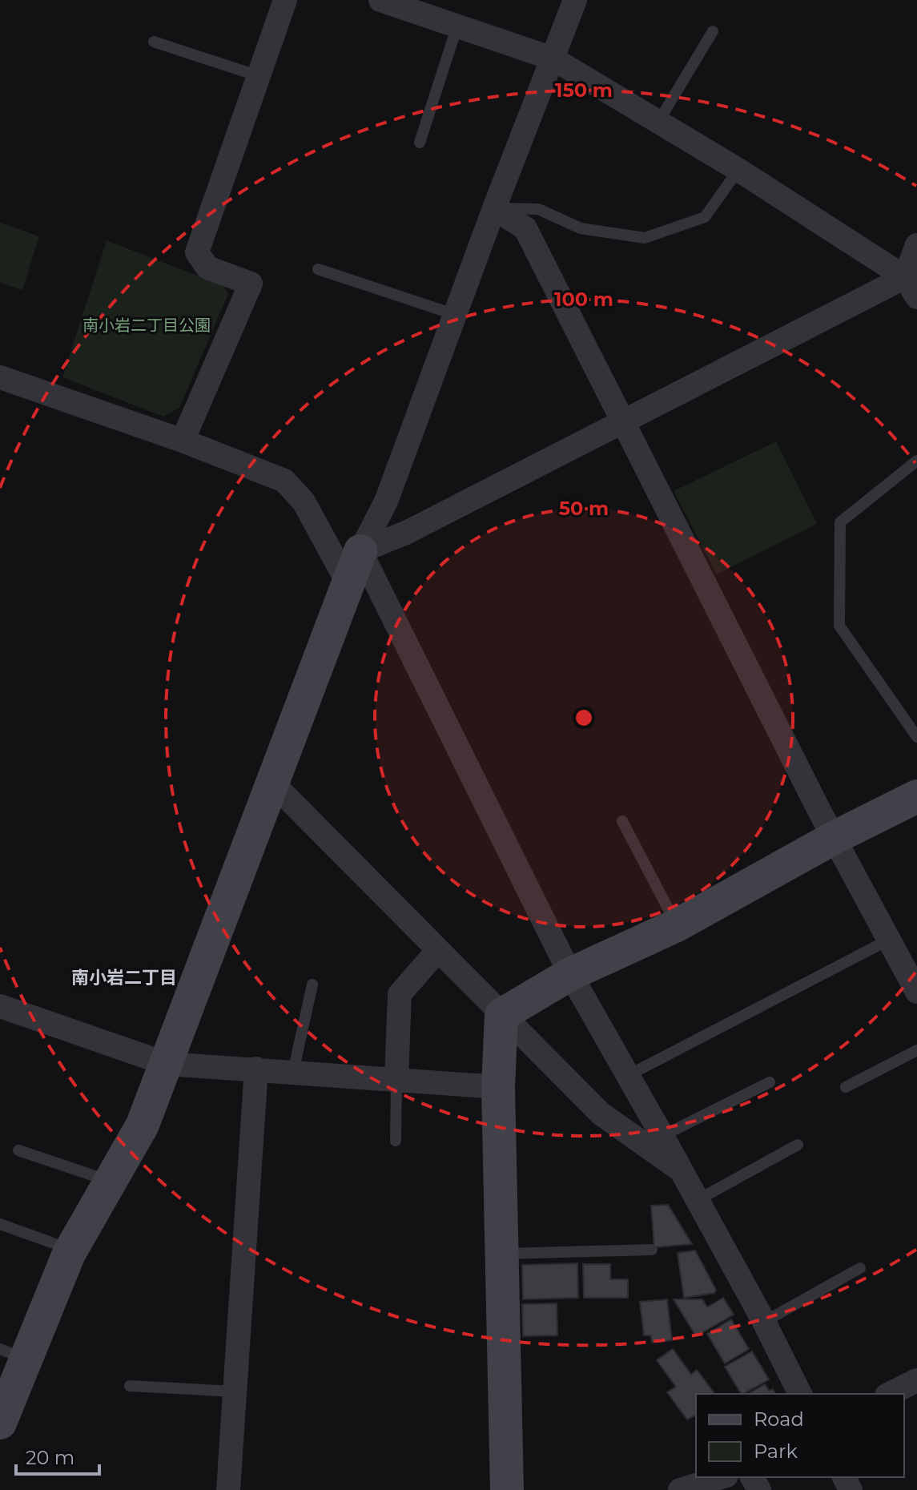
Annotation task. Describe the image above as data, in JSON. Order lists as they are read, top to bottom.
{
  "districts": ["南小岩二丁目"],
  "parks": ["南小岩二丁目公園"],
  "legend": ["Road", "Park"],
  "scale_bar": "20 m",
  "rings": ["150 m", "100 m", "50 m"]
}
